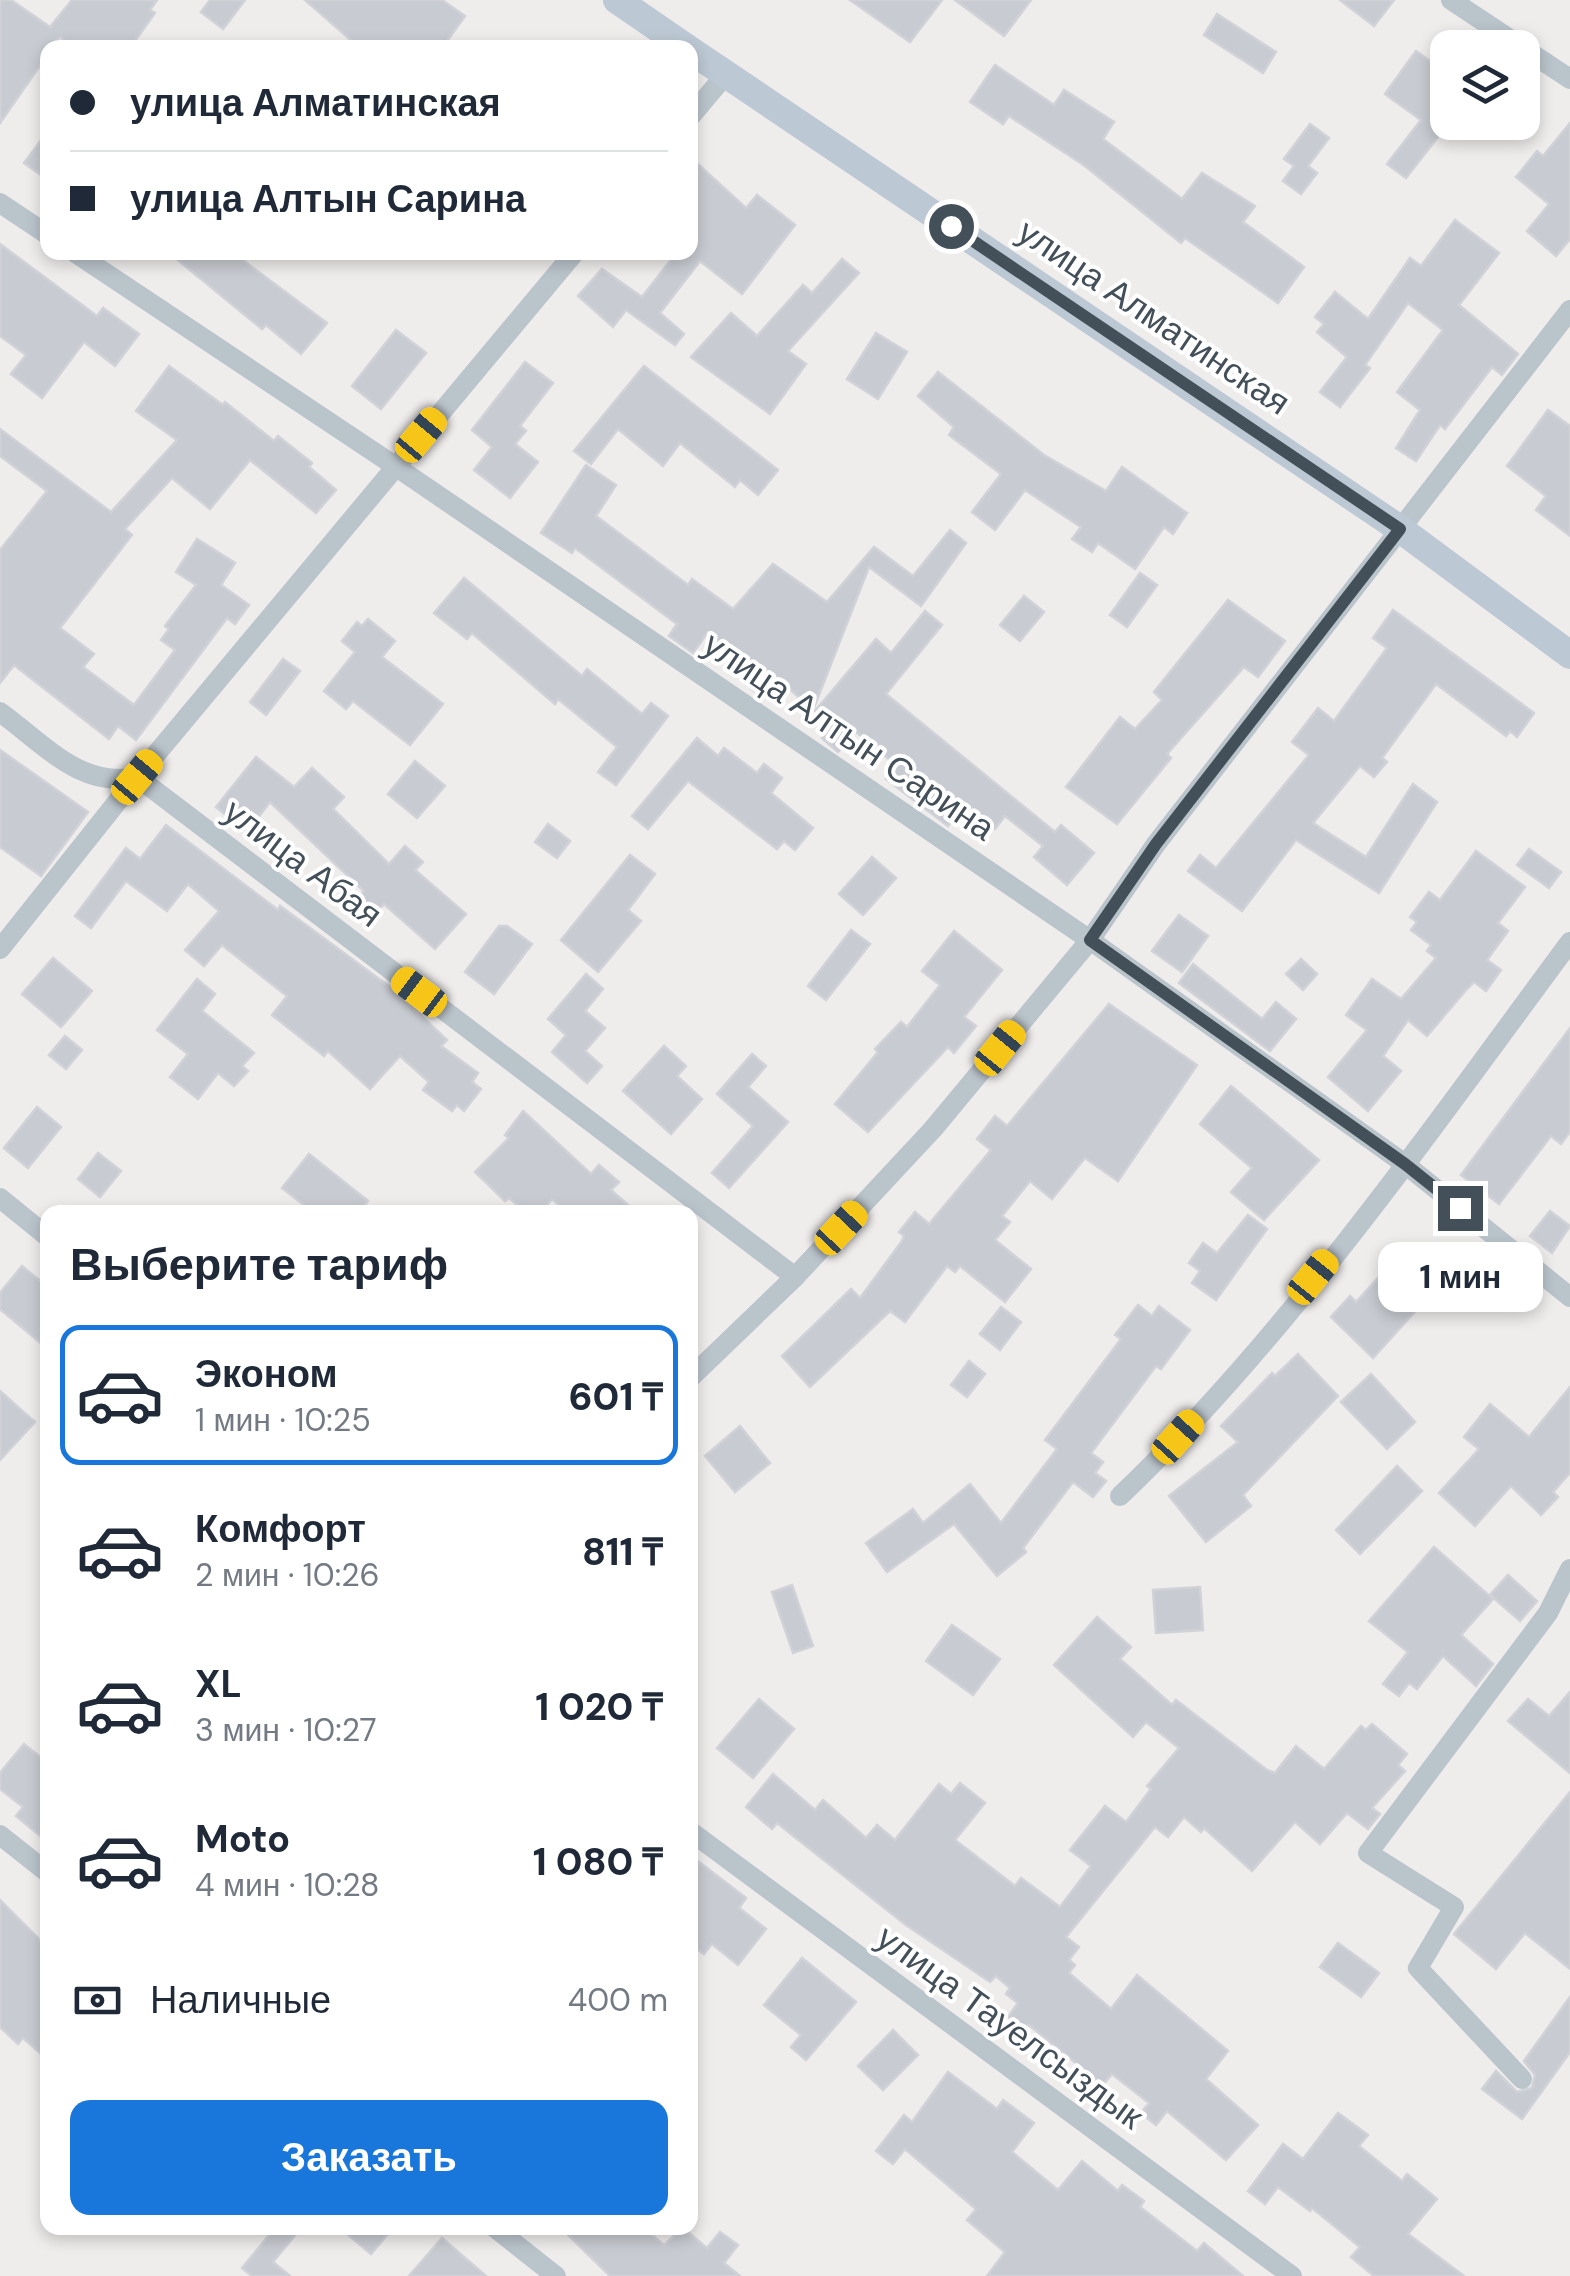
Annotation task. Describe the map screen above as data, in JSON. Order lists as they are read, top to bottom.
{
  "streets": {
    "street": [
      "улица Алматинская",
      "улица Алтын Сарина",
      "улица Абая",
      "улица Тауелсыздык"
    ]
  },
  "page": {
    "banner": ["улица Алматинская", "улица Алтын Сарина"],
    "heading": "Выберите тариф",
    "bubble": "1 мин",
    "list": [
      {
        "name": "Эконом",
        "note": "1 мин · 10:25",
        "value": "601 ₸"
      },
      {
        "name": "Комфорт",
        "note": "2 мин · 10:26",
        "value": "811 ₸"
      },
      {
        "name": "XL",
        "note": "3 мин · 10:27",
        "value": "1 020 ₸"
      },
      {
        "name": "Moto",
        "note": "4 мин · 10:28",
        "value": "1 080 ₸"
      }
    ],
    "pay": ["Наличные", "400 m"],
    "buttons": "Заказать"
  }
}
